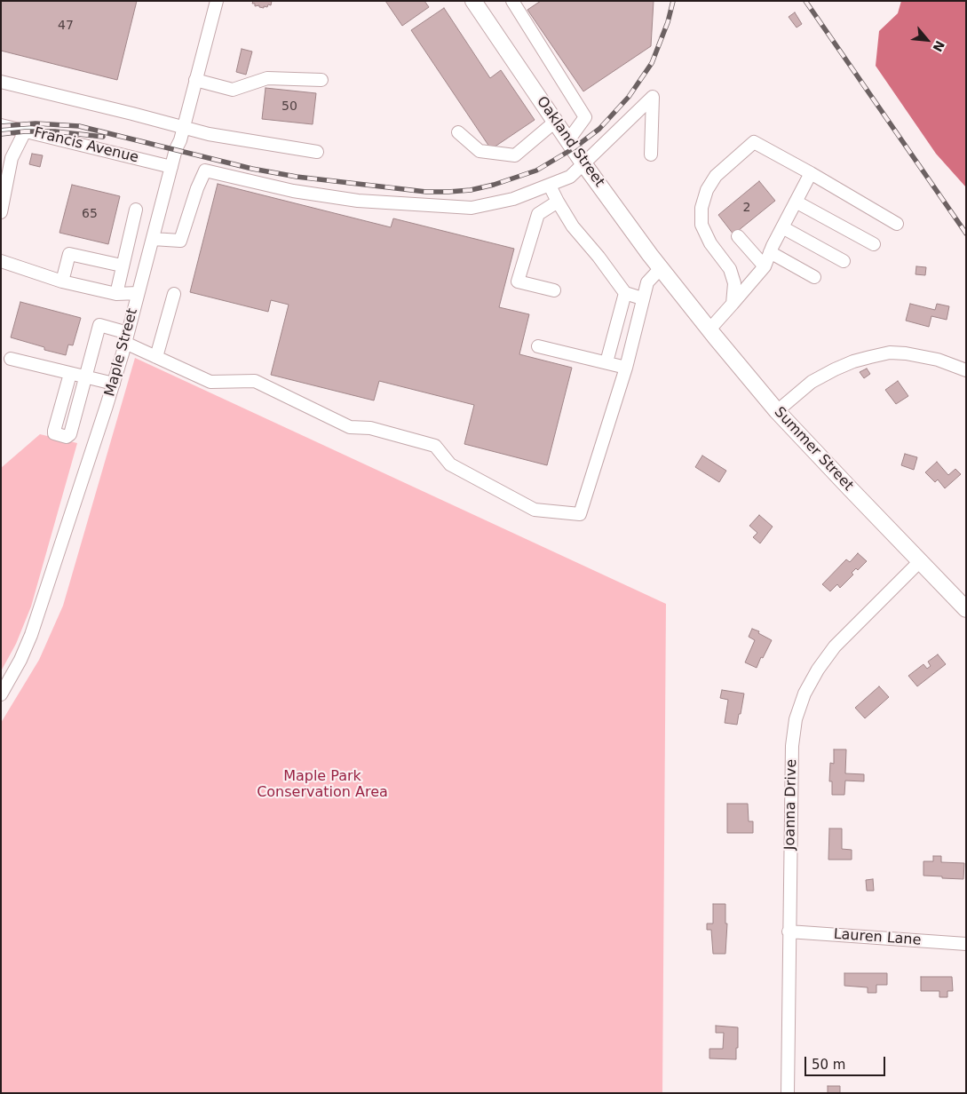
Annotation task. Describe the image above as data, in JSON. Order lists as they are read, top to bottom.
{
  "streets": {
    "main road": ["Oakland Street", "Summer Street"],
    "street": [
      "Francis Avenue",
      "Maple Street",
      "Joanna Drive",
      "Lauren Lane"
    ]
  },
  "crossings": [
    ["Oakland Street", "Summer Street"],
    ["Francis Avenue", "Maple Street"],
    ["Summer Street", "Joanna Drive"],
    ["Joanna Drive", "Lauren Lane"]
  ],
  "parks": ["Maple Park Conservation Area"],
  "house_numbers": [
    "47",
    "50",
    "2",
    "65"
  ],
  "scale_bar": "50 m",
  "north": "bottom right"
}
